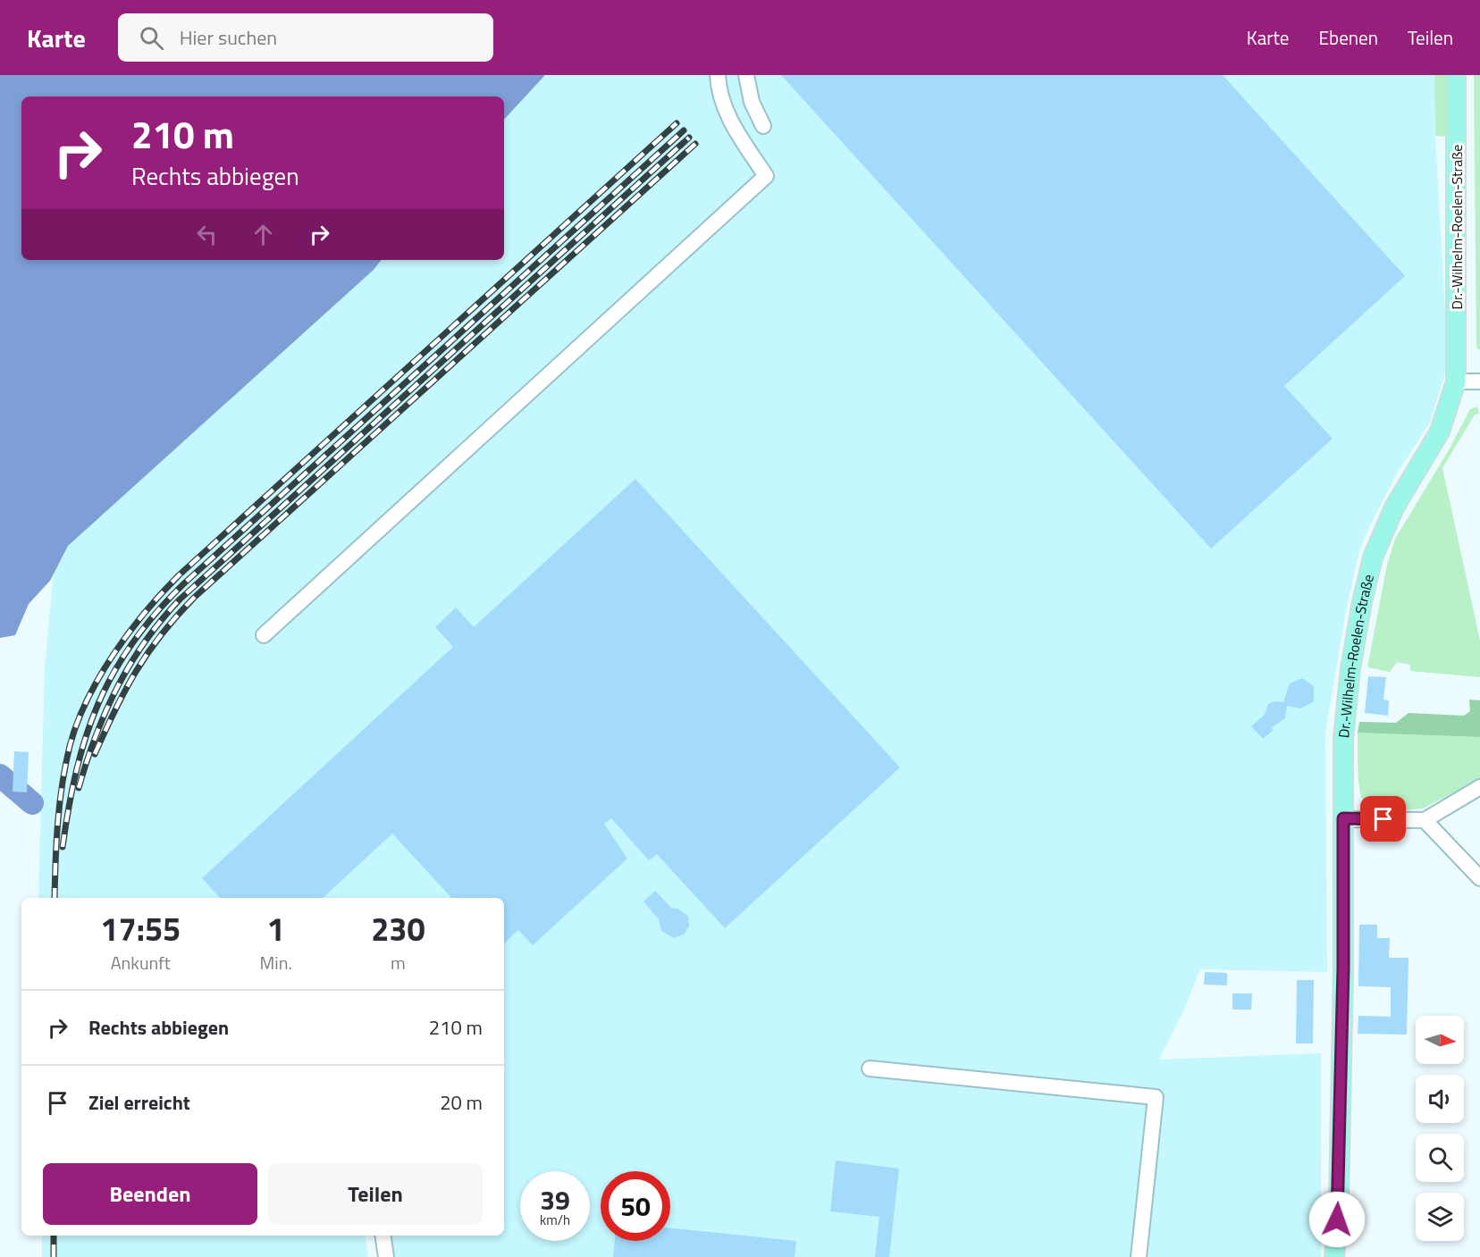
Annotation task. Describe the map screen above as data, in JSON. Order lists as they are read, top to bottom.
{
  "streets": {
    "main road": ["Dr.-Wilhelm-Roelen-Straße"]
  },
  "north": "right",
  "page": {
    "header": "Karte",
    "search": "Hier suchen",
    "nav": ["Karte", "Ebenen", "Teilen"],
    "turn": ["210 m", "Rechts abbiegen"],
    "eta": [
      "17:55",
      "Ankunft",
      "1",
      "Min.",
      "230",
      "m"
    ],
    "list": [
      {
        "name": "Rechts abbiegen",
        "value": "210 m"
      },
      {
        "name": "Ziel erreicht",
        "value": "20 m"
      }
    ],
    "buttons": ["Beenden", "Teilen"],
    "speed": "39 km/h",
    "limit": "50"
  }
}
